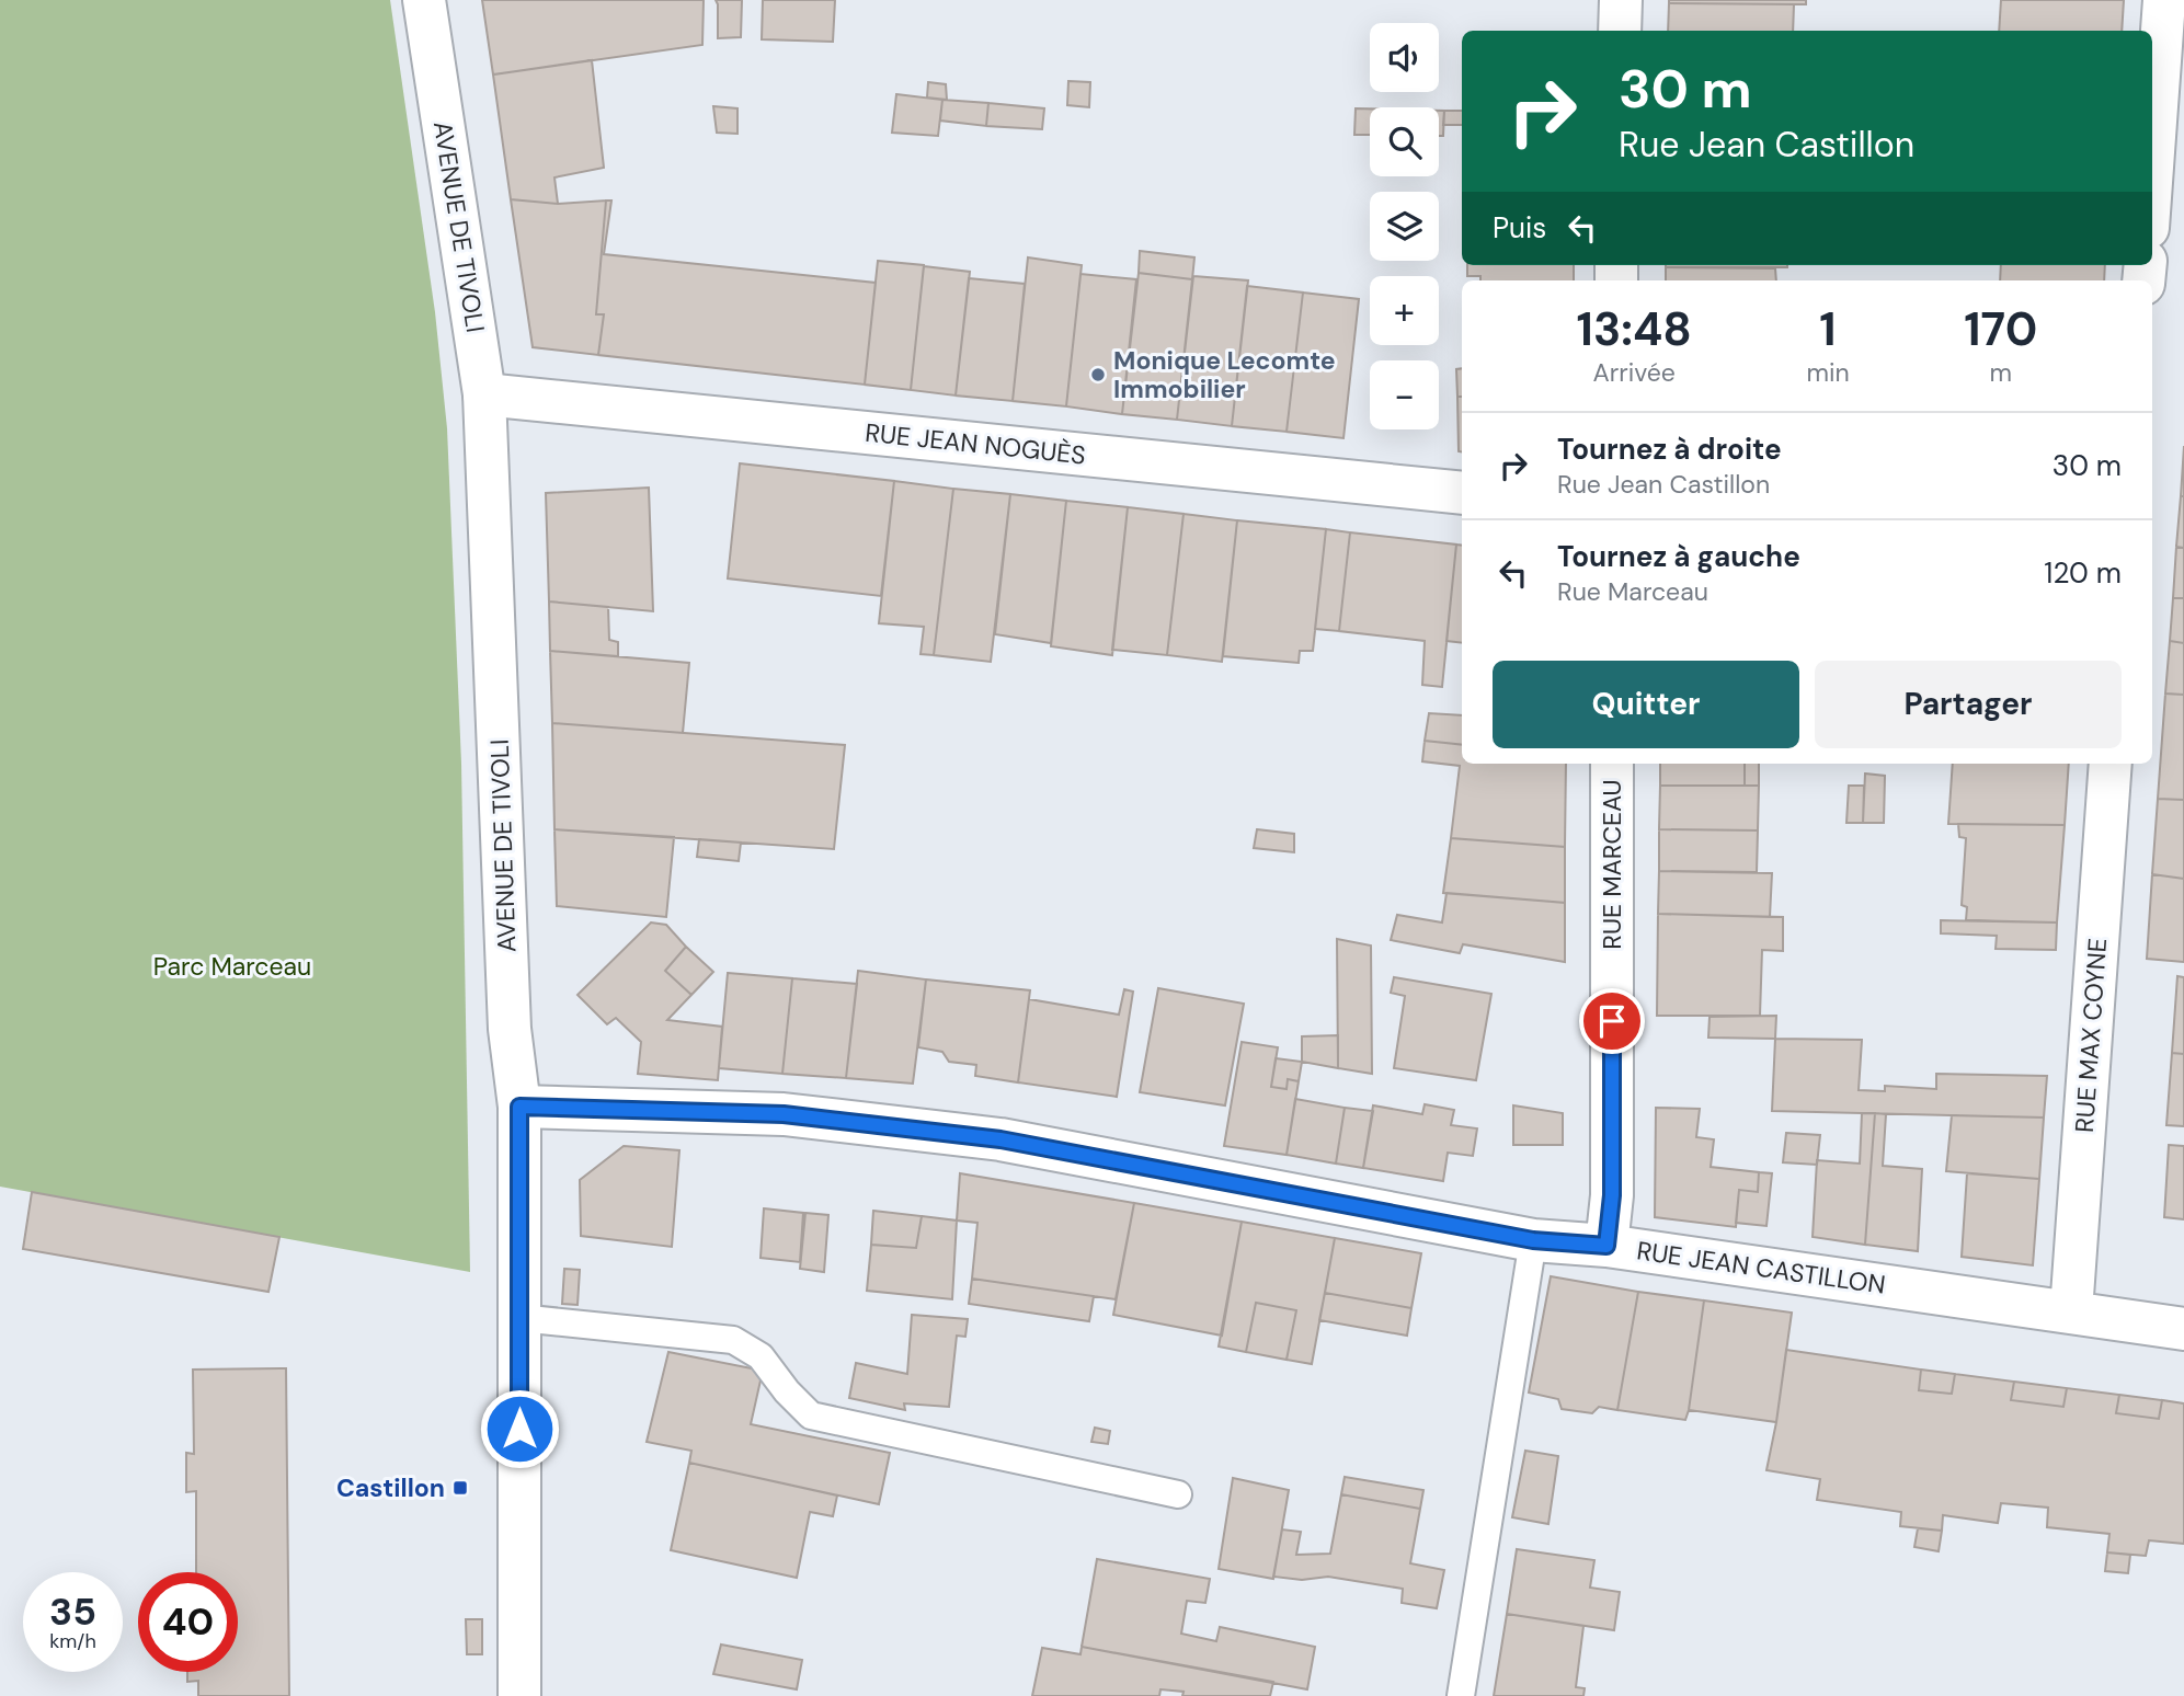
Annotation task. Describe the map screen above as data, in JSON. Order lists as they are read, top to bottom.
{
  "streets": {
    "street": [
      "AVENUE DE TIVOLI",
      "RUE JEAN NOGUÈS",
      "RUE MARCEAU",
      "RUE MAX COYNE",
      "RUE JEAN CASTILLON"
    ]
  },
  "crossings": [
    ["AVENUE DE TIVOLI", "RUE JEAN NOGUÈS"],
    ["AVENUE DE TIVOLI", "RUE JEAN CASTILLON"],
    ["RUE MARCEAU", "RUE JEAN CASTILLON"],
    ["RUE MAX COYNE", "RUE JEAN CASTILLON"]
  ],
  "parks": ["Parc Marceau"],
  "places": {
    "other": ["Monique Lecomte Immobilier"],
    "transit": ["Castillon"]
  },
  "page": {
    "map_buttons": ["+", "−"],
    "turn": ["30 m", "Rue Jean Castillon"],
    "then": "Puis",
    "eta": [
      "13:48",
      "Arrivée",
      "1",
      "min",
      "170",
      "m"
    ],
    "list": [
      {
        "name": "Tournez à droite",
        "note": "Rue Jean Castillon",
        "value": "30 m"
      },
      {
        "name": "Tournez à gauche",
        "note": "Rue Marceau",
        "value": "120 m"
      }
    ],
    "buttons": ["Quitter", "Partager"],
    "speed": "35 km/h",
    "limit": "40"
  }
}
